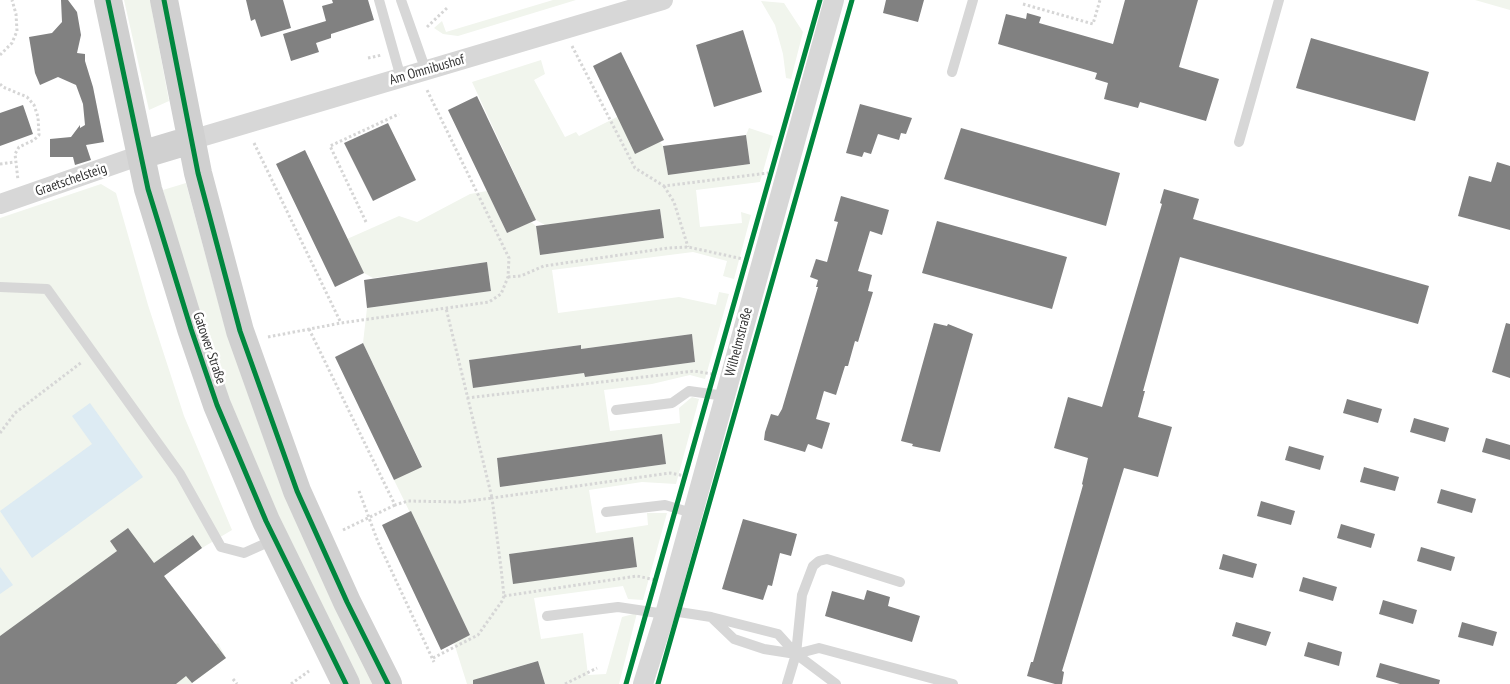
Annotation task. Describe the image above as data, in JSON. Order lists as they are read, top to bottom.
{
  "streets": {
    "main road": ["Gatower Straße"],
    "street": ["Am Omnibushof", "Graetschelsteig", "Wilhelmstraße"]
  },
  "crossings": [
    ["Graetschelsteig", "Gatower Straße"]
  ]
}
